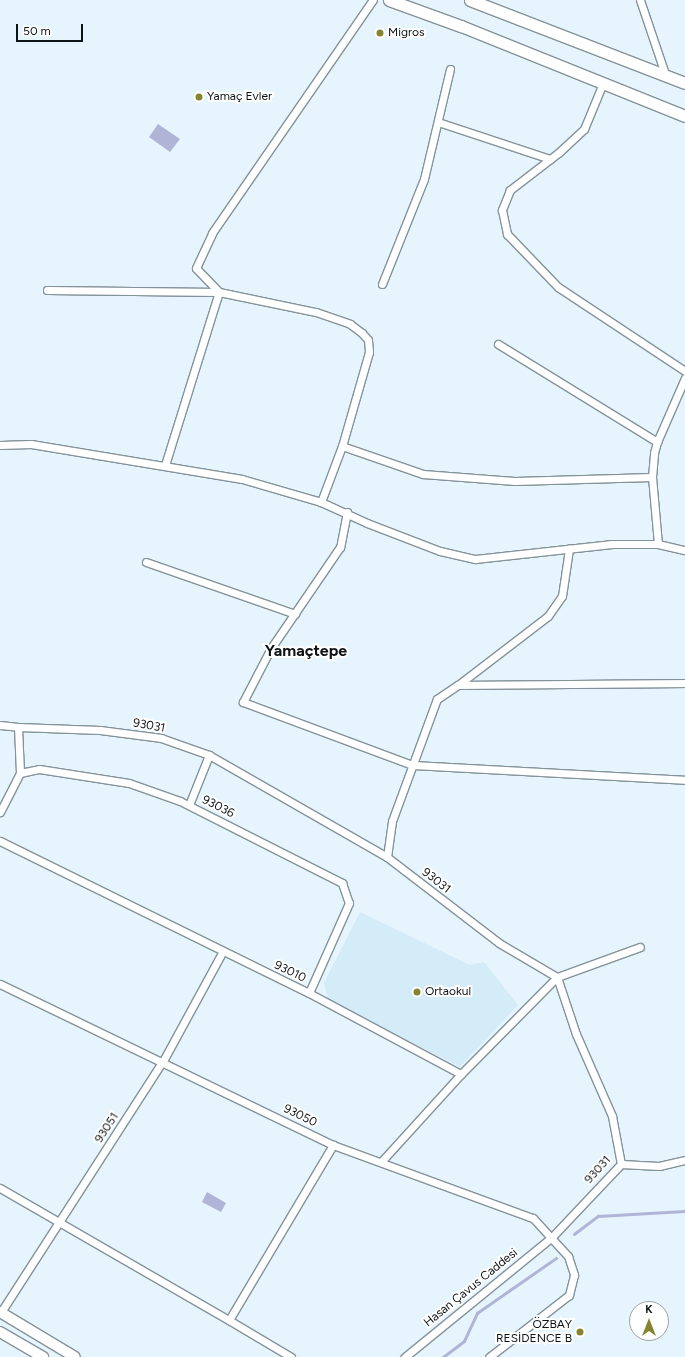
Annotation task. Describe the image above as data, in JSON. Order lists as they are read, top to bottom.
{
  "streets": {
    "street": [
      "93031",
      "93036",
      "93010",
      "93050",
      "93051",
      "Hasan Çavus Caddesi"
    ]
  },
  "crossings": [
    ["93031", "93050"],
    ["93031", "Hasan Çavus Caddesi"],
    ["93036", "93010"],
    ["93010", "93051"],
    ["93050", "93051"],
    ["93050", "Hasan Çavus Caddesi"]
  ],
  "districts": ["Yamaçtepe"],
  "places": [
    "Migros",
    "Yamaç Evler",
    "Ortaokul",
    "ÖZBAY RESİDENCE B"
  ],
  "scale_bar": "50 m",
  "north": "top"
}
